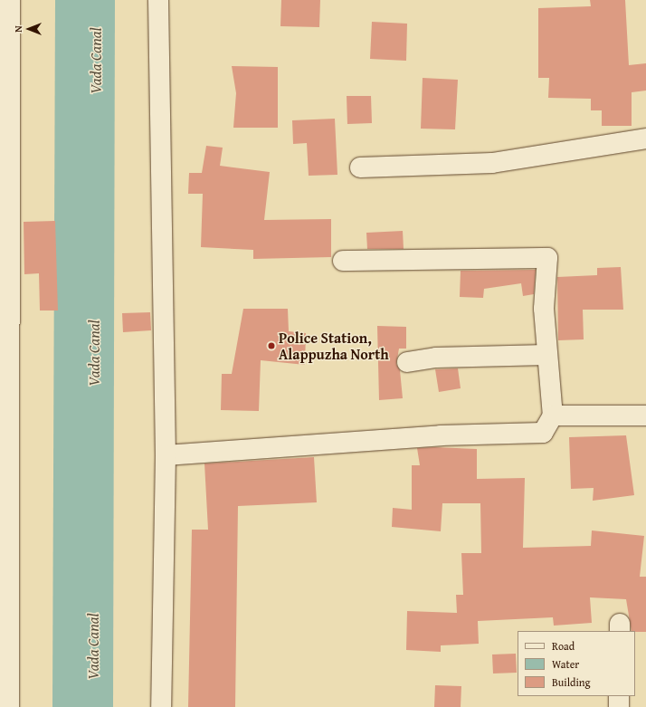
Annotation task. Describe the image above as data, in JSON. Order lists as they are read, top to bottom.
{
  "water": ["Vada Canal"],
  "places": ["Police Station, Alappuzha North"],
  "legend": ["Road", "Water", "Building"],
  "north": "left"
}
